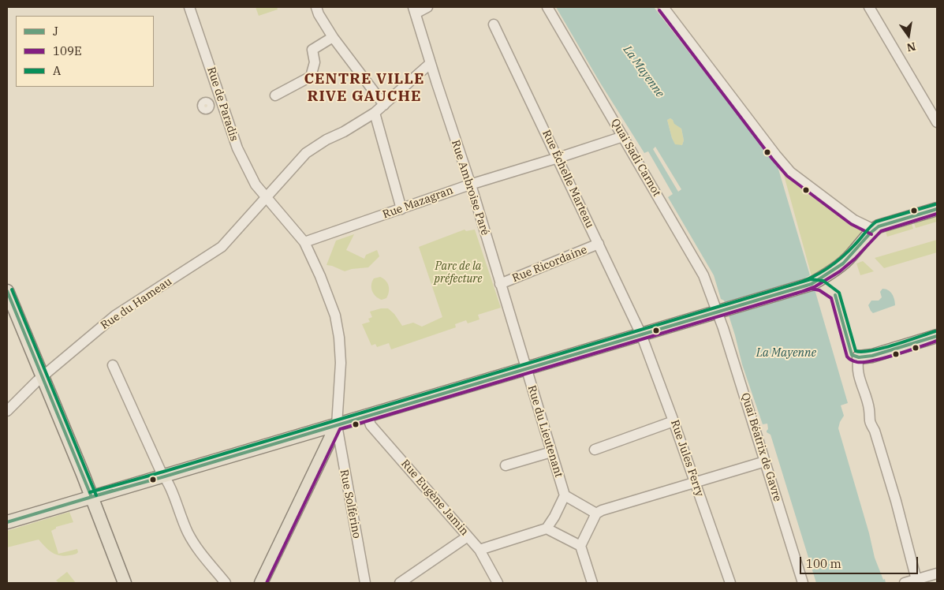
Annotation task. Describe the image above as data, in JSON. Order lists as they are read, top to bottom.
{
  "streets": {
    "street": [
      "Rue de Paradis",
      "Quai Sadi Carnot",
      "Rue Échelle Marteau",
      "Rue Ambroise Paré",
      "Rue Mazagran",
      "Rue Ricordaine",
      "Rue du Hameau",
      "Rue du Lieutenant",
      "Quai Béatrix de Gavre",
      "Rue Jules Ferry",
      "Rue Eugène Jamin",
      "Rue Solférino"
    ]
  },
  "crossings": [
    ["Rue de Paradis", "Rue Mazagran"],
    ["Rue de Paradis", "Rue du Hameau"],
    ["Rue de Paradis", "Rue Solférino"],
    ["Quai Sadi Carnot", "Rue Mazagran"],
    ["Quai Sadi Carnot", "Quai Béatrix de Gavre"],
    ["Rue Échelle Marteau", "Rue Mazagran"],
    ["Rue Échelle Marteau", "Rue Ricordaine"],
    ["Rue Échelle Marteau", "Rue Jules Ferry"],
    ["Rue Ambroise Paré", "Rue Mazagran"],
    ["Rue Ambroise Paré", "Rue Ricordaine"],
    ["Rue Ambroise Paré", "Rue du Hameau"],
    ["Rue Ambroise Paré", "Rue du Lieutenant"],
    ["Rue Mazagran", "Rue Solférino"]
  ],
  "districts": ["CENTRE VILLE RIVE GAUCHE"],
  "water": ["La Mayenne"],
  "parks": ["Parc de la préfecture"],
  "lines": ["transit line 109E", "transit line A", "transit line J"],
  "legend": ["J", "109E", "A"],
  "scale_bar": "100 m",
  "north": "bottom"
}
